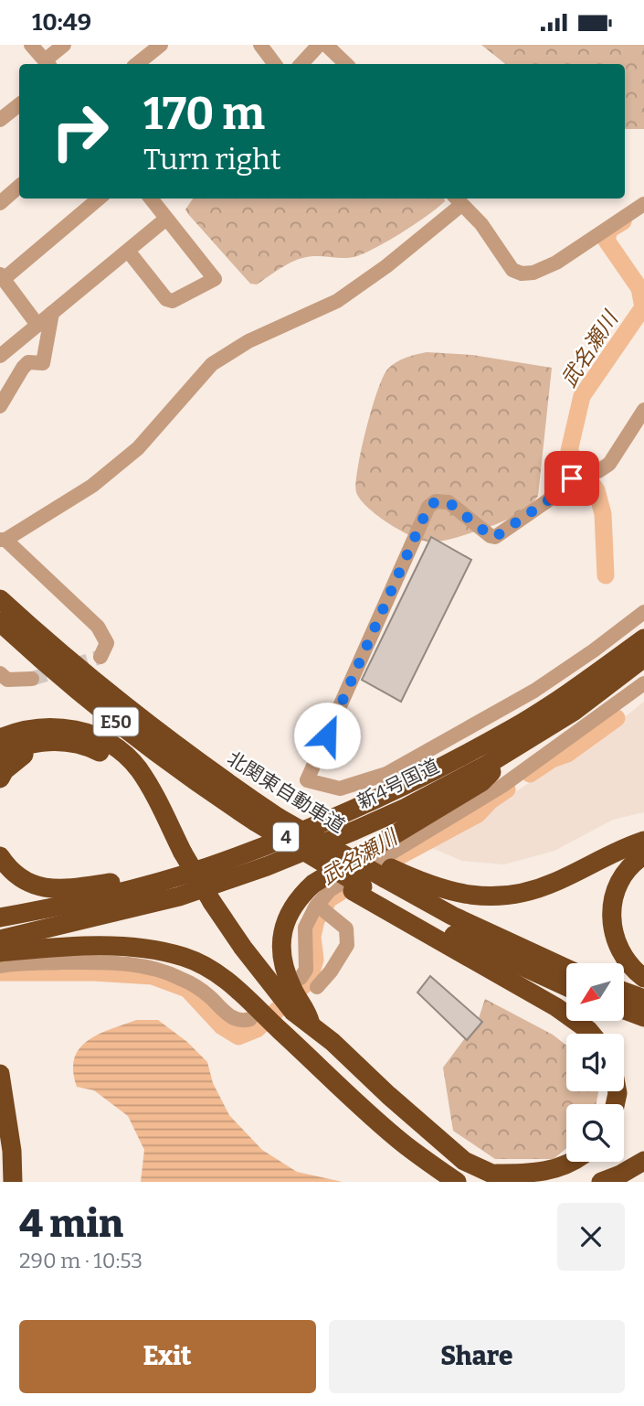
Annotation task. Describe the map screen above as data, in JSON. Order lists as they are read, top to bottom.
{
  "streets": {
    "highway": [
      "E50",
      "新4号国道",
      "北関東自動車道",
      "4"
    ]
  },
  "water": ["武名瀬川"],
  "north": "bottom left",
  "page": {
    "status": "10:49",
    "turn": ["170 m", "Turn right"],
    "heading": ["4 min", "290 m · 10:53"],
    "buttons": ["Exit", "Share"]
  }
}
